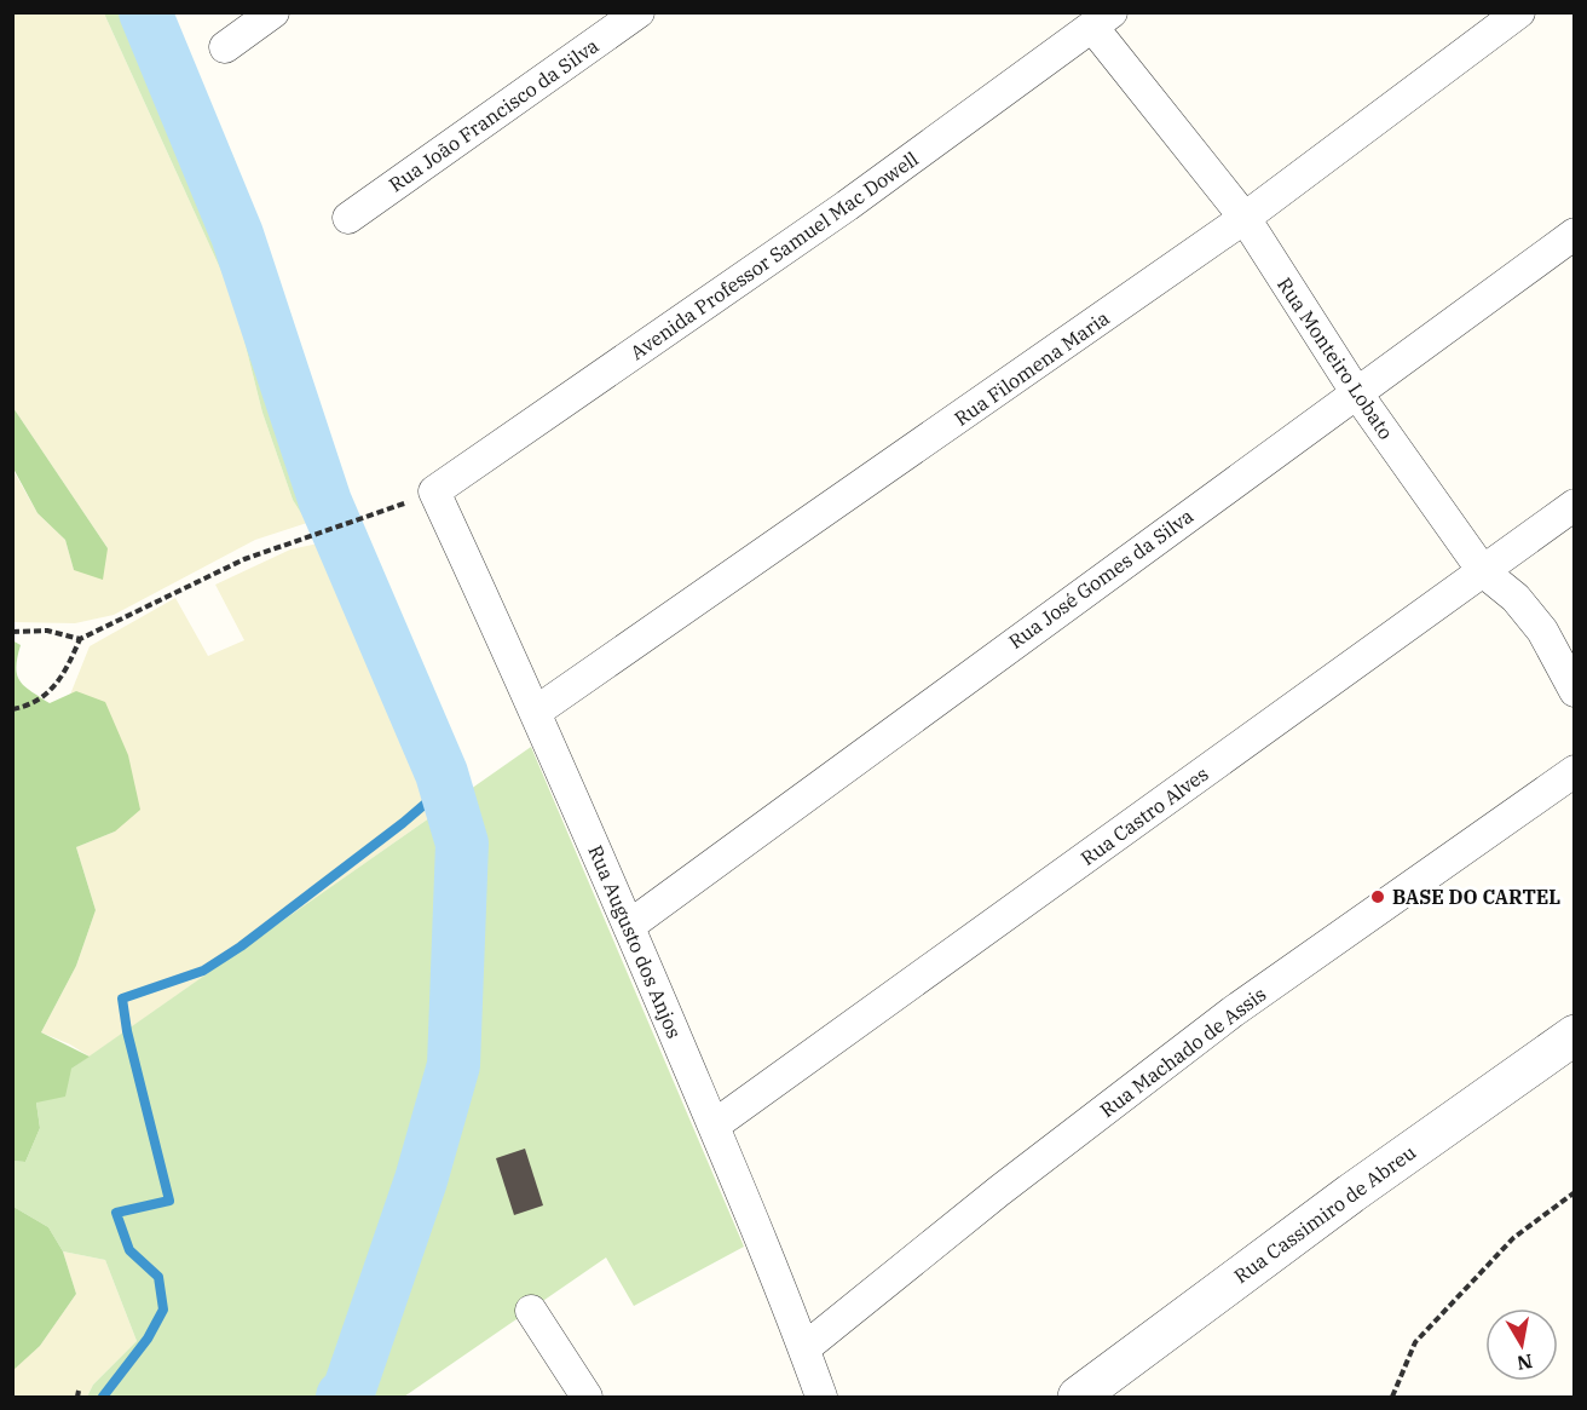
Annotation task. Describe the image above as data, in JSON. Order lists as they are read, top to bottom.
{
  "streets": {
    "street": [
      "Rua João Francisco da Silva",
      "Avenida Professor Samuel Mac Dowell",
      "Rua Monteiro Lobato",
      "Rua Filomena Maria",
      "Rua José Gomes da Silva",
      "Rua Castro Alves",
      "Rua Augusto dos Anjos",
      "Rua Machado de Assis",
      "Rua Cassimiro de Abreu"
    ]
  },
  "crossings": [
    ["Avenida Professor Samuel Mac Dowell", "Rua Monteiro Lobato"],
    ["Avenida Professor Samuel Mac Dowell", "Rua Augusto dos Anjos"],
    ["Rua Monteiro Lobato", "Rua Filomena Maria"],
    ["Rua Monteiro Lobato", "Rua José Gomes da Silva"],
    ["Rua Monteiro Lobato", "Rua Castro Alves"],
    ["Rua Filomena Maria", "Rua Augusto dos Anjos"],
    ["Rua José Gomes da Silva", "Rua Augusto dos Anjos"],
    ["Rua Castro Alves", "Rua Augusto dos Anjos"],
    ["Rua Augusto dos Anjos", "Rua Machado de Assis"]
  ],
  "places": ["BASE DO CARTEL"],
  "north": "bottom"
}
